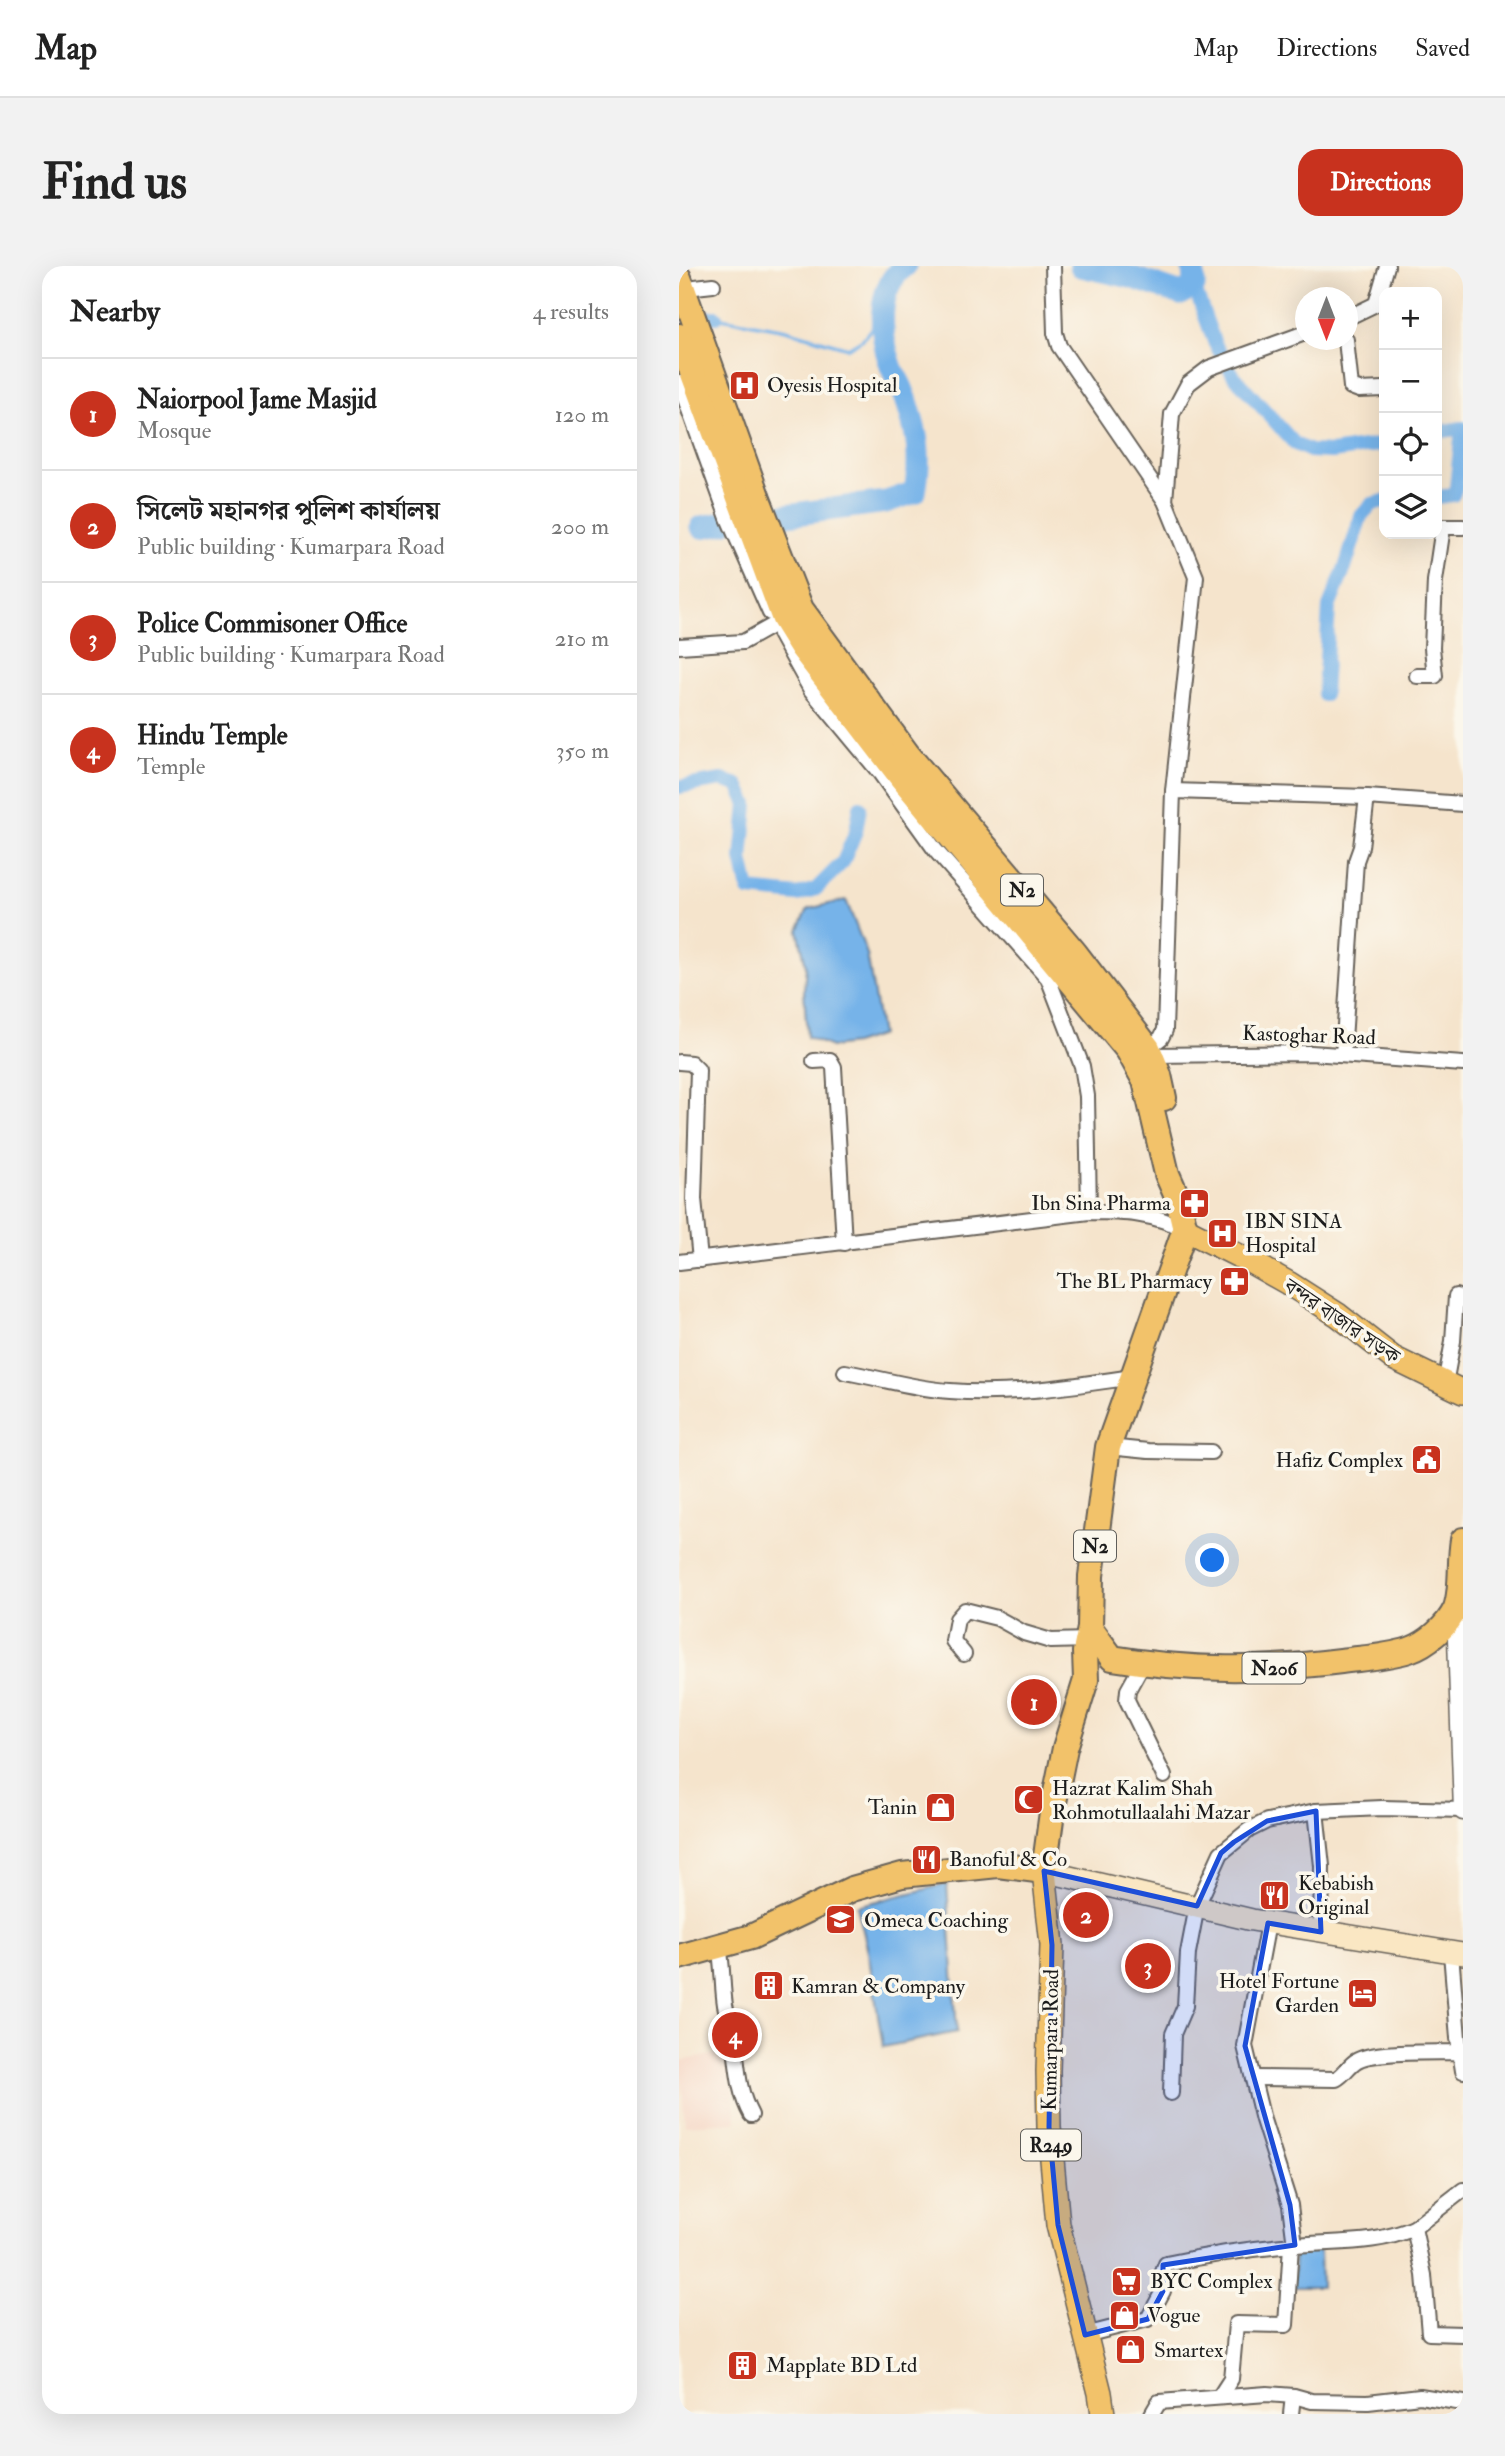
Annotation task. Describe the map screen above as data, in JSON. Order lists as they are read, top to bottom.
{
  "streets": {
    "highway": ["N2", "N206"],
    "main road": ["বন্দর বাজার সড়ক", "Kumarpara Road", "R249"],
    "street": ["Kastoghar Road"]
  },
  "crossings": [
    ["N2", "Kastoghar Road"],
    ["N2", "বন্দর বাজার সড়ক"],
    ["N2", "Kumarpara Road"]
  ],
  "places": {
    "hospital": ["Oyesis Hospital", "IBN SINA Hospital"],
    "pharmacy": ["Ibn Sina Pharma", "The BL Pharmacy"],
    "public building": ["Hafiz Complex"],
    "mosque": ["Hazrat Kalim Shah Rohmotullaalahi Mazar"],
    "shop": ["Tanin", "Vogue", "Smartex"],
    "restaurant": ["Banoful & Co", "Kebabish Original"],
    "school or university": ["Omeca Coaching"],
    "building": ["Kamran & Company", "Mapplate BD Ltd"],
    "hotel": ["Hotel Fortune Garden"],
    "supermarket": ["BYC Complex"]
  },
  "north": "bottom",
  "page": {
    "header": "Map",
    "nav": ["Map", "Directions", "Saved"],
    "buttons": "Directions",
    "title": "Find us",
    "heading": ["Nearby", "4 results"],
    "map_buttons": ["+", "−"],
    "list": [
      {
        "mark": "1",
        "name": "Naiorpool Jame Masjid",
        "note": "Mosque",
        "value": "120 m"
      },
      {
        "mark": "2",
        "name": "সিলেট মহানগর পুলিশ কার্যালয়",
        "note": "Public building · Kumarpara Road",
        "value": "200 m"
      },
      {
        "mark": "3",
        "name": "Police Commisoner Office",
        "note": "Public building · Kumarpara Road",
        "value": "210 m"
      },
      {
        "mark": "4",
        "name": "Hindu Temple",
        "note": "Temple",
        "value": "350 m"
      }
    ],
    "pins": [
      "1",
      "2",
      "3",
      "4"
    ]
  }
}
